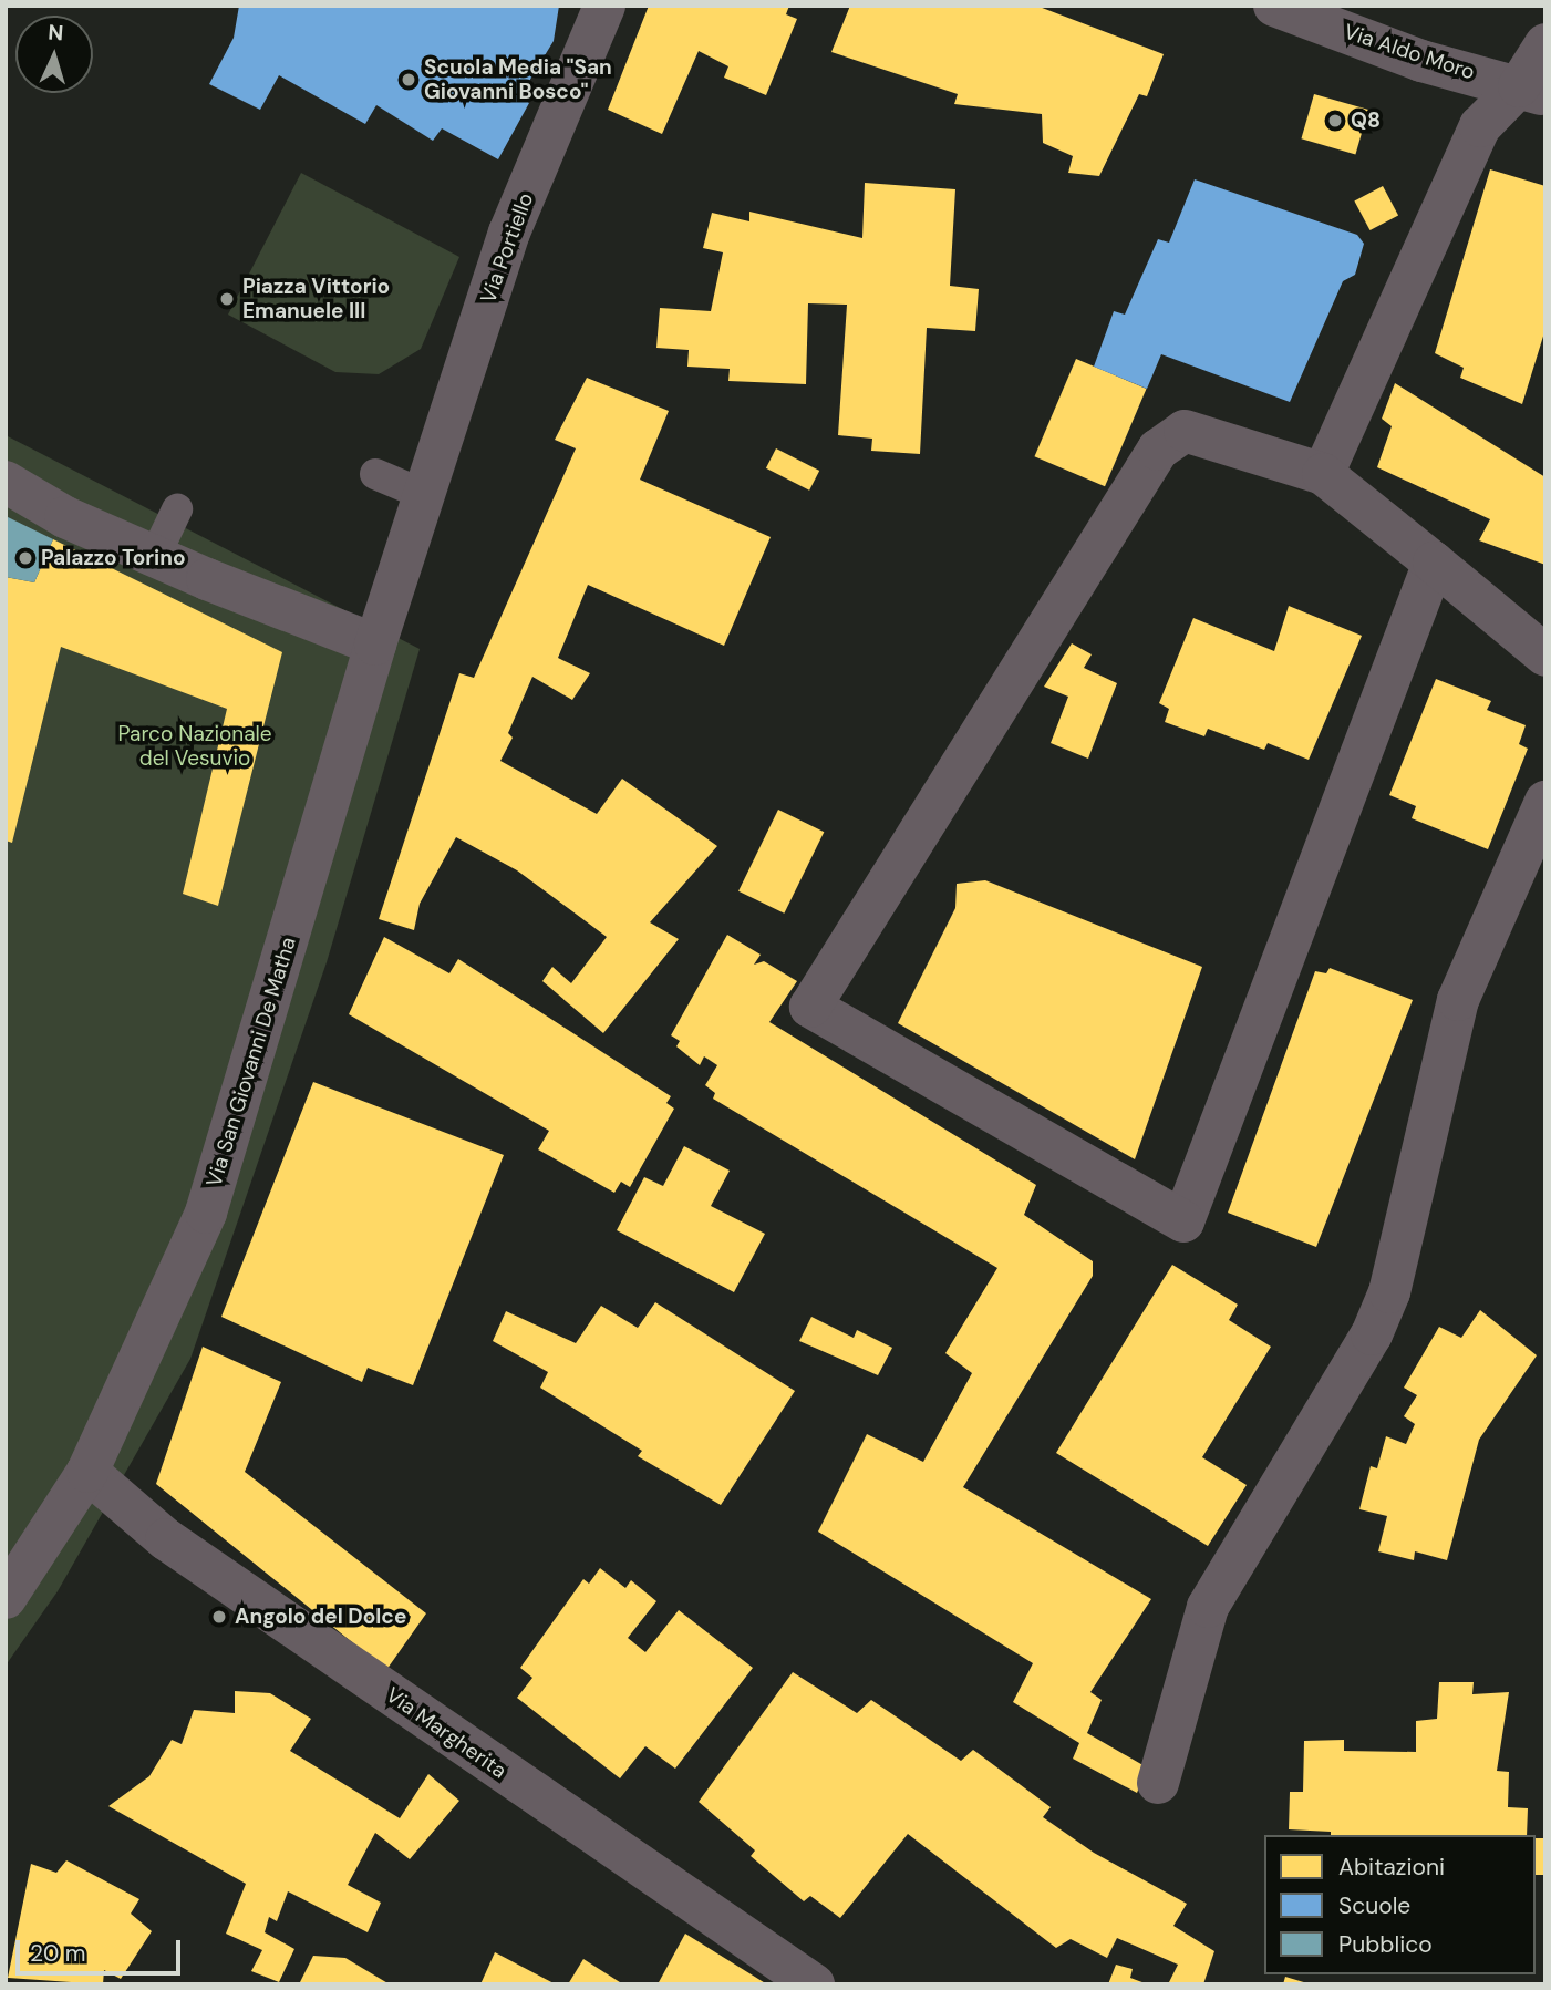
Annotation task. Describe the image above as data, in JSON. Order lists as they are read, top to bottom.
{
  "streets": {
    "street": [
      "Via Aldo Moro",
      "Via Portiello",
      "Via San Giovanni De Matha",
      "Via Margherita"
    ]
  },
  "crossings": [
    ["Via Portiello", "Via San Giovanni De Matha"],
    ["Via San Giovanni De Matha", "Via Margherita"]
  ],
  "parks": ["Parco Nazionale del Vesuvio"],
  "places": [
    "Scuola Media \"San Giovanni Bosco\"",
    "Q8",
    "Piazza Vittorio Emanuele III",
    "Palazzo Torino",
    "Angolo del Dolce"
  ],
  "legend": ["Abitazioni", "Scuole", "Pubblico"],
  "scale_bar": "20 m",
  "north": "top"
}
